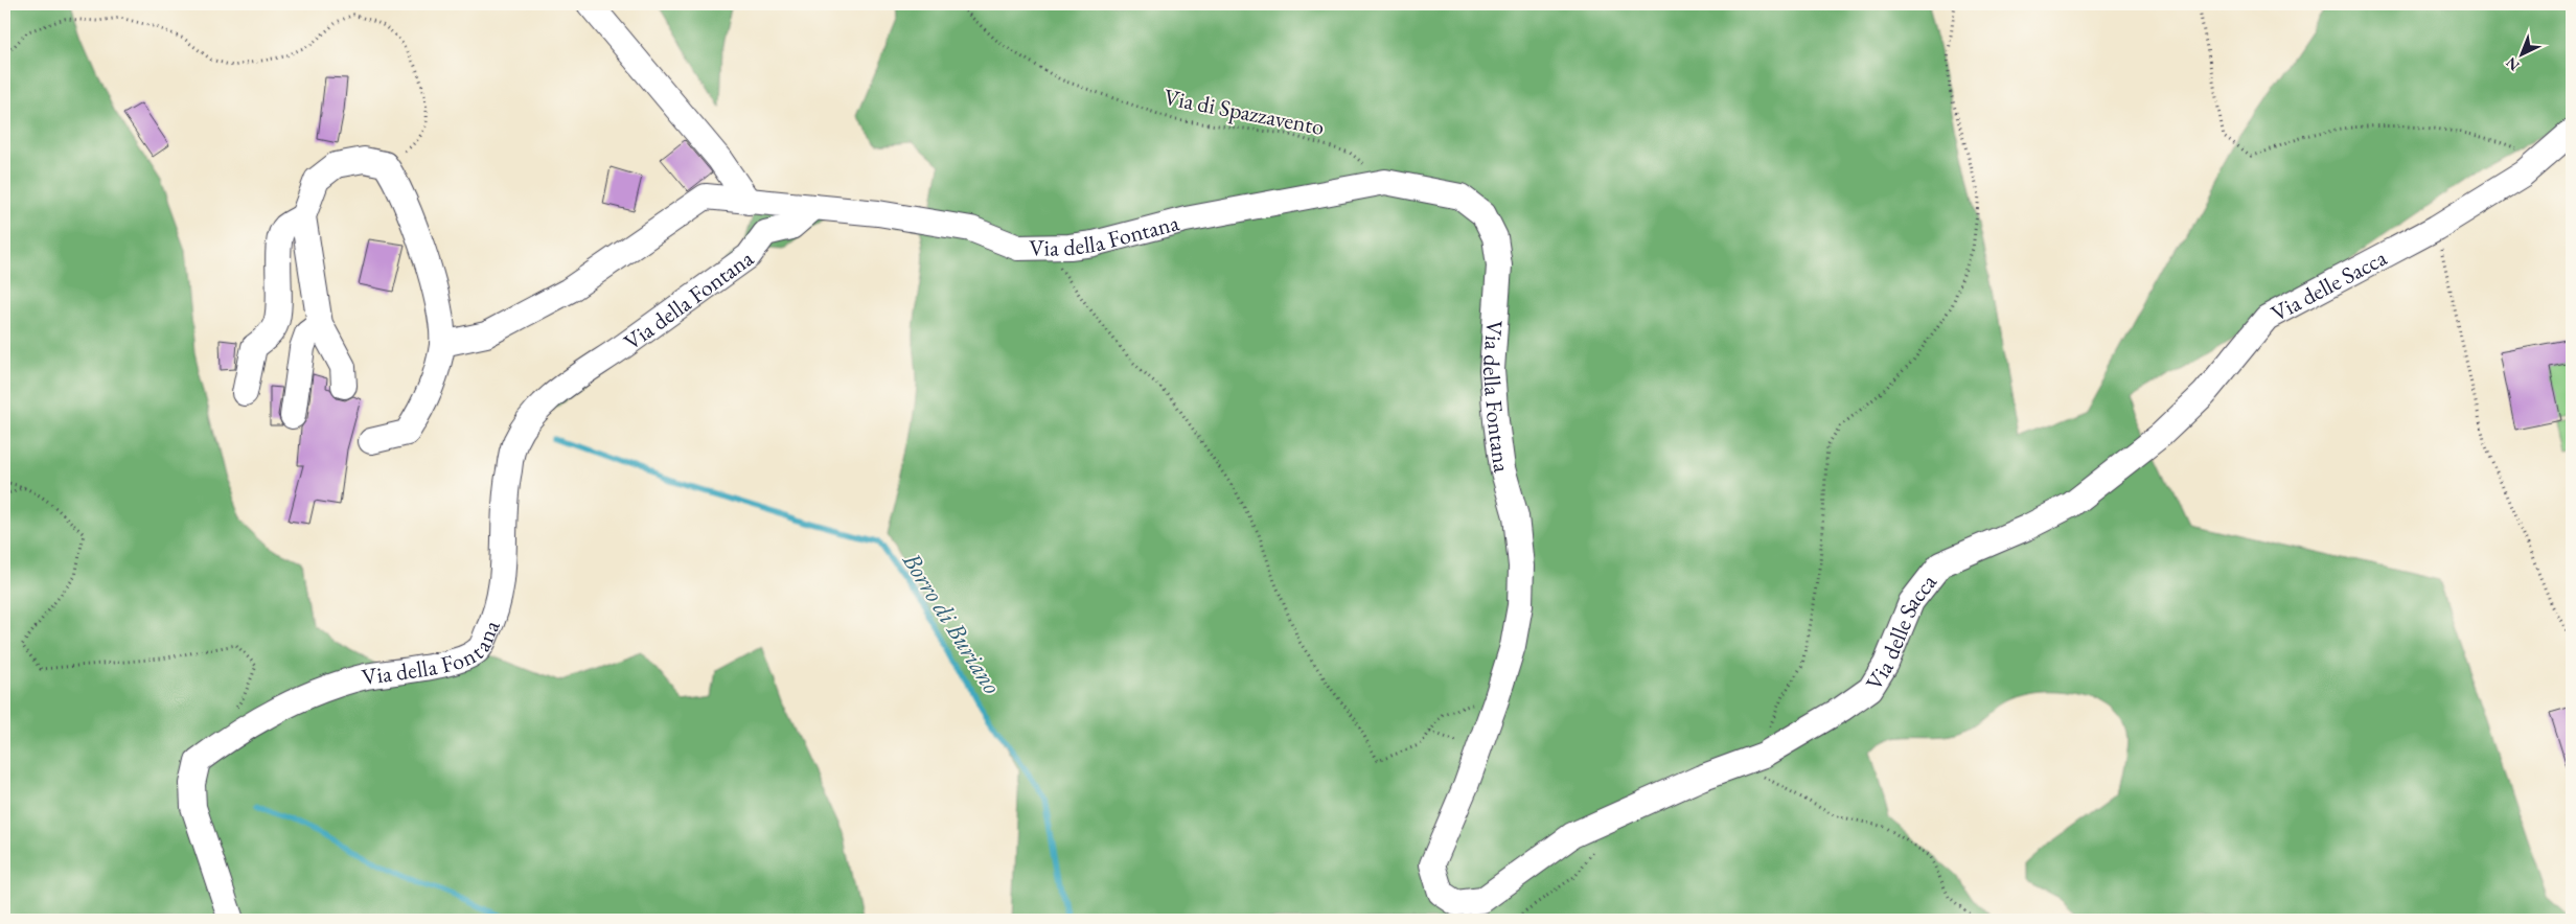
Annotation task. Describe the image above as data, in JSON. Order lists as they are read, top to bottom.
{
  "streets": {
    "street": ["Via della Fontana", "Via delle Sacca"],
    "path": ["Via di Spazzavento"]
  },
  "crossings": [
    ["Via di Spazzavento", "Via della Fontana"],
    ["Via della Fontana", "Via delle Sacca"]
  ],
  "water": ["Borro di Buriano"],
  "north": "bottom left"
}
